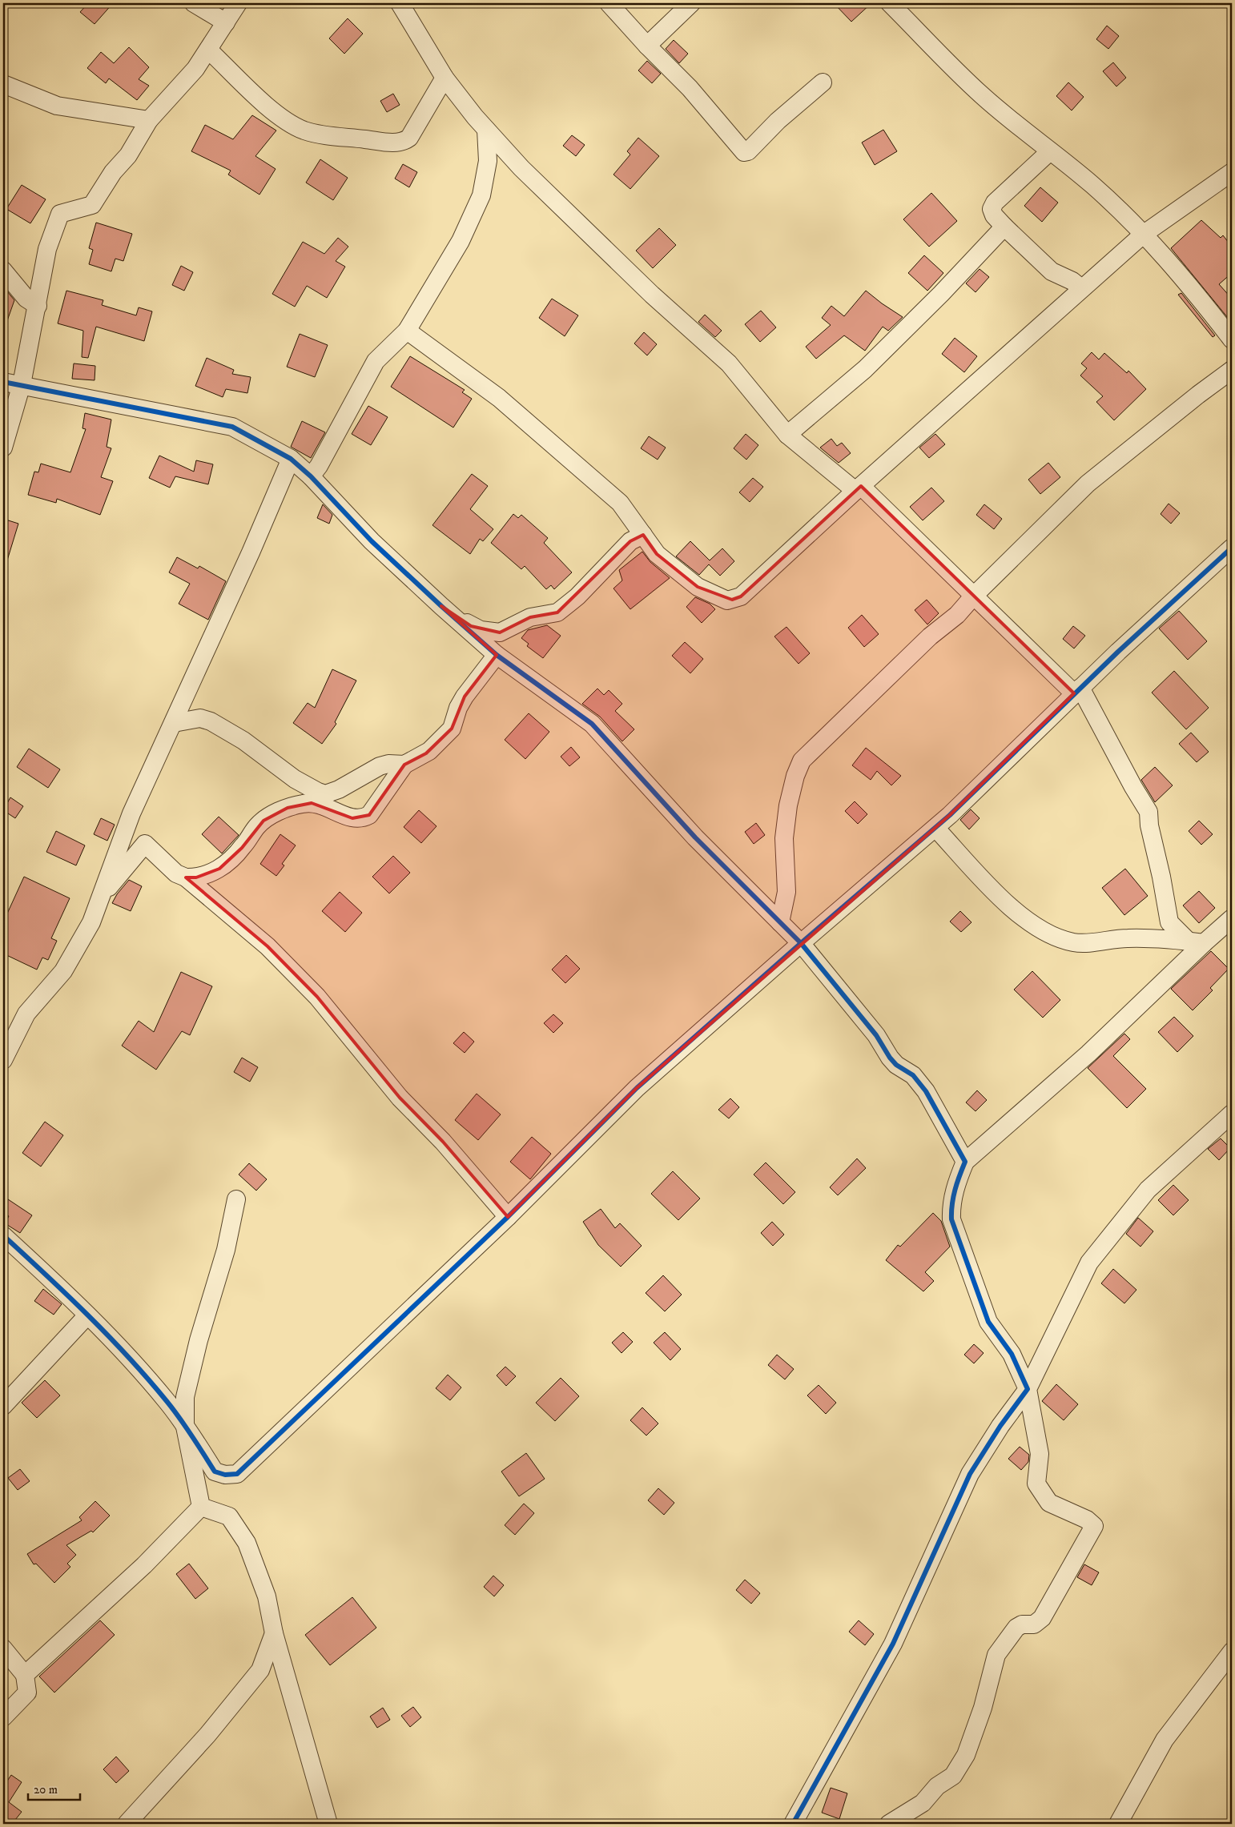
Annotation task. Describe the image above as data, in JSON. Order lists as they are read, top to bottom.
{
  "scale_bar": "20 m"
}
